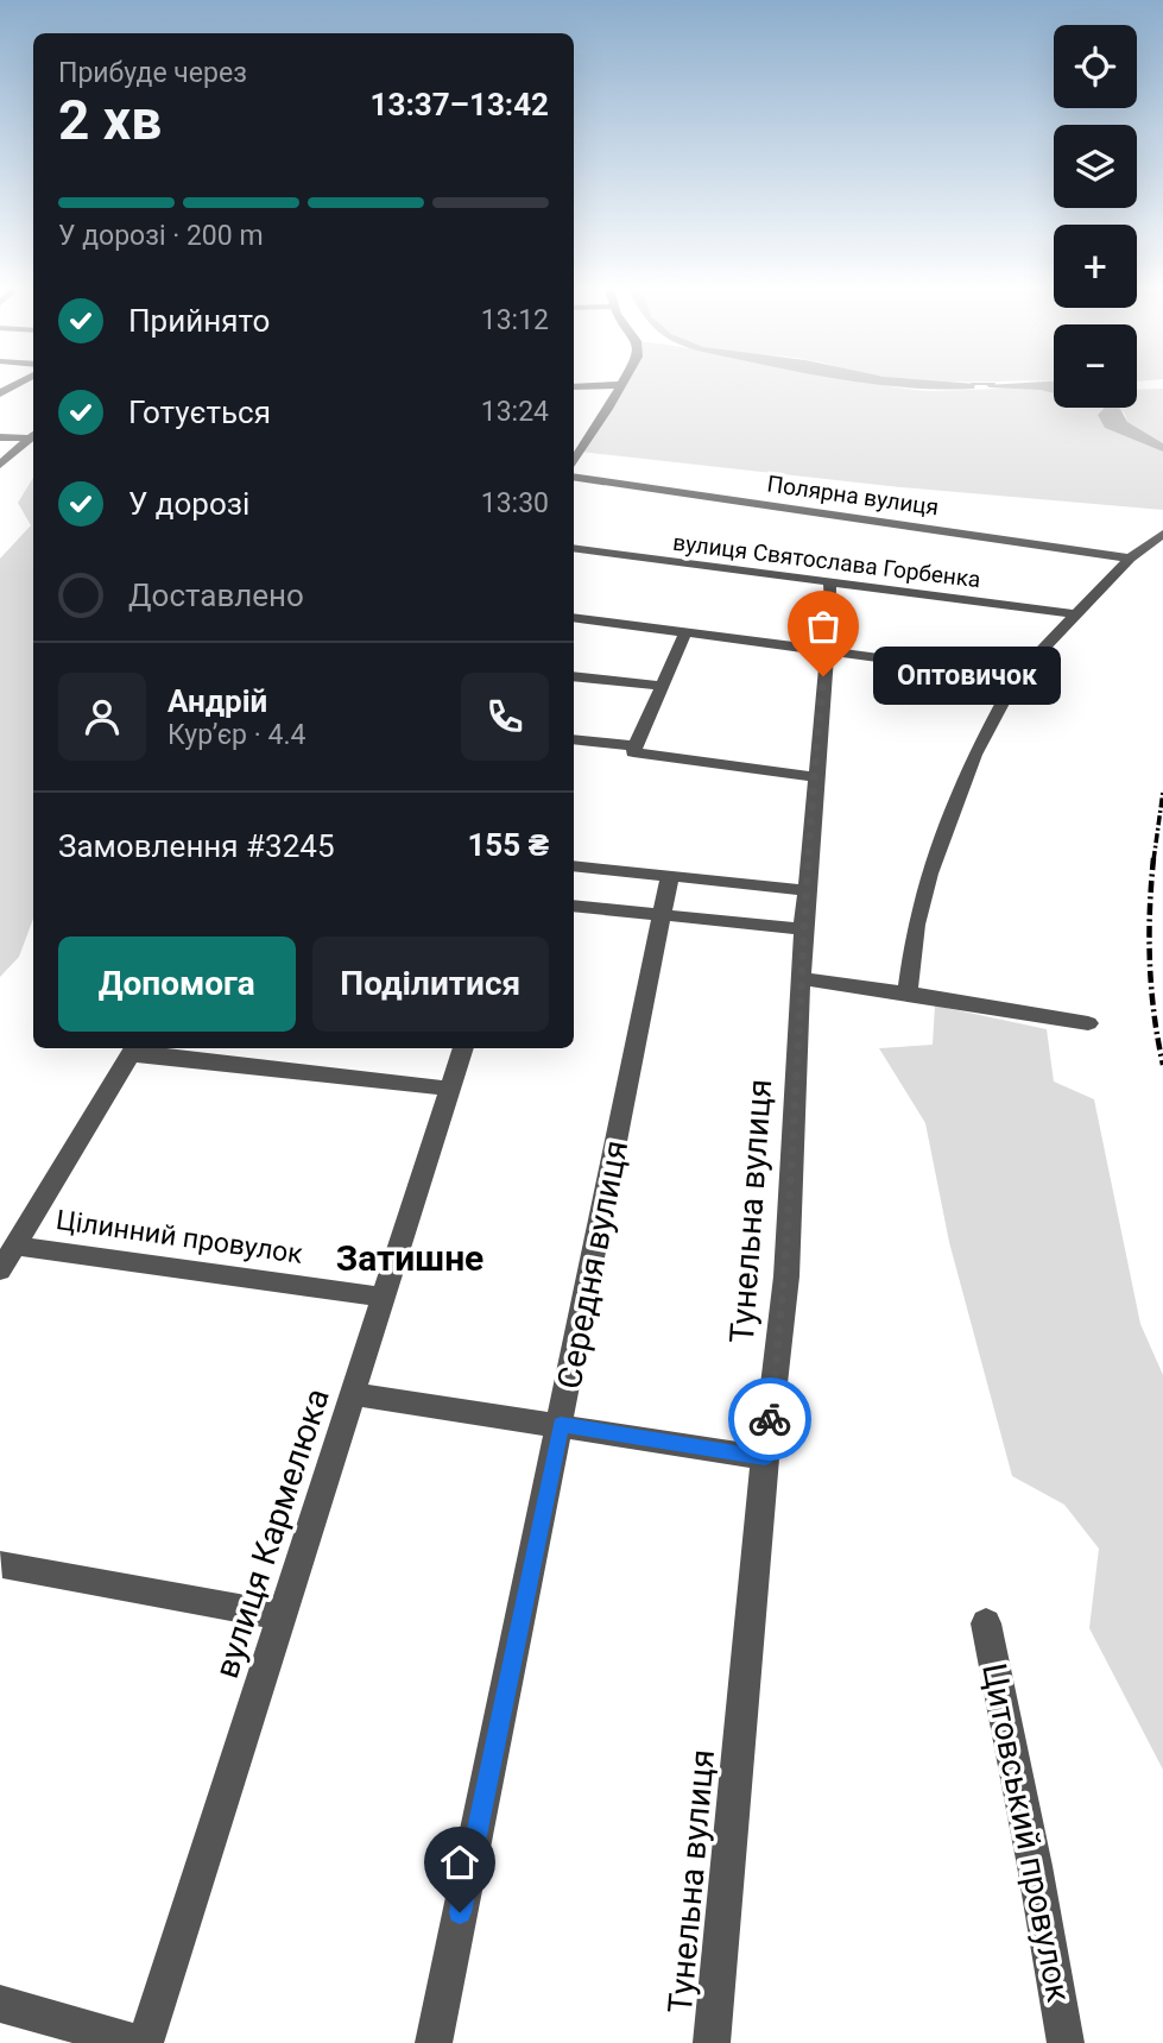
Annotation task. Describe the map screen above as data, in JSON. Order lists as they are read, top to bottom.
{
  "streets": {
    "street": [
      "Полярна вулиця",
      "вулиця Святослава Горбенка",
      "Тунельна вулиця",
      "Цілинний провулок",
      "Середня вулиця",
      "вулиця Кармелюка",
      "Цитовський провулок"
    ]
  },
  "crossings": [
    ["вулиця Святослава Горбенка", "Тунельна вулиця"],
    ["Цілинний провулок", "вулиця Кармелюка"]
  ],
  "districts": ["Затишне"],
  "places": ["Оптовичок"],
  "page": {
    "map_buttons": ["+", "−"],
    "heading": ["2 хв", "Прибуде через", "13:37–13:42"],
    "panel": [
      "Андрій",
      "Кур’єр · 4.4",
      "Замовлення #3245",
      "155 ₴"
    ],
    "bar": "У дорозі · 200 m",
    "list": [
      ["Прийнято", "13:12"],
      ["Готується", "13:24"],
      ["У дорозі", "13:30"],
      "Доставлено"
    ],
    "bubble": "Оптовичок",
    "buttons": ["Допомога", "Поділитися"]
  }
}
